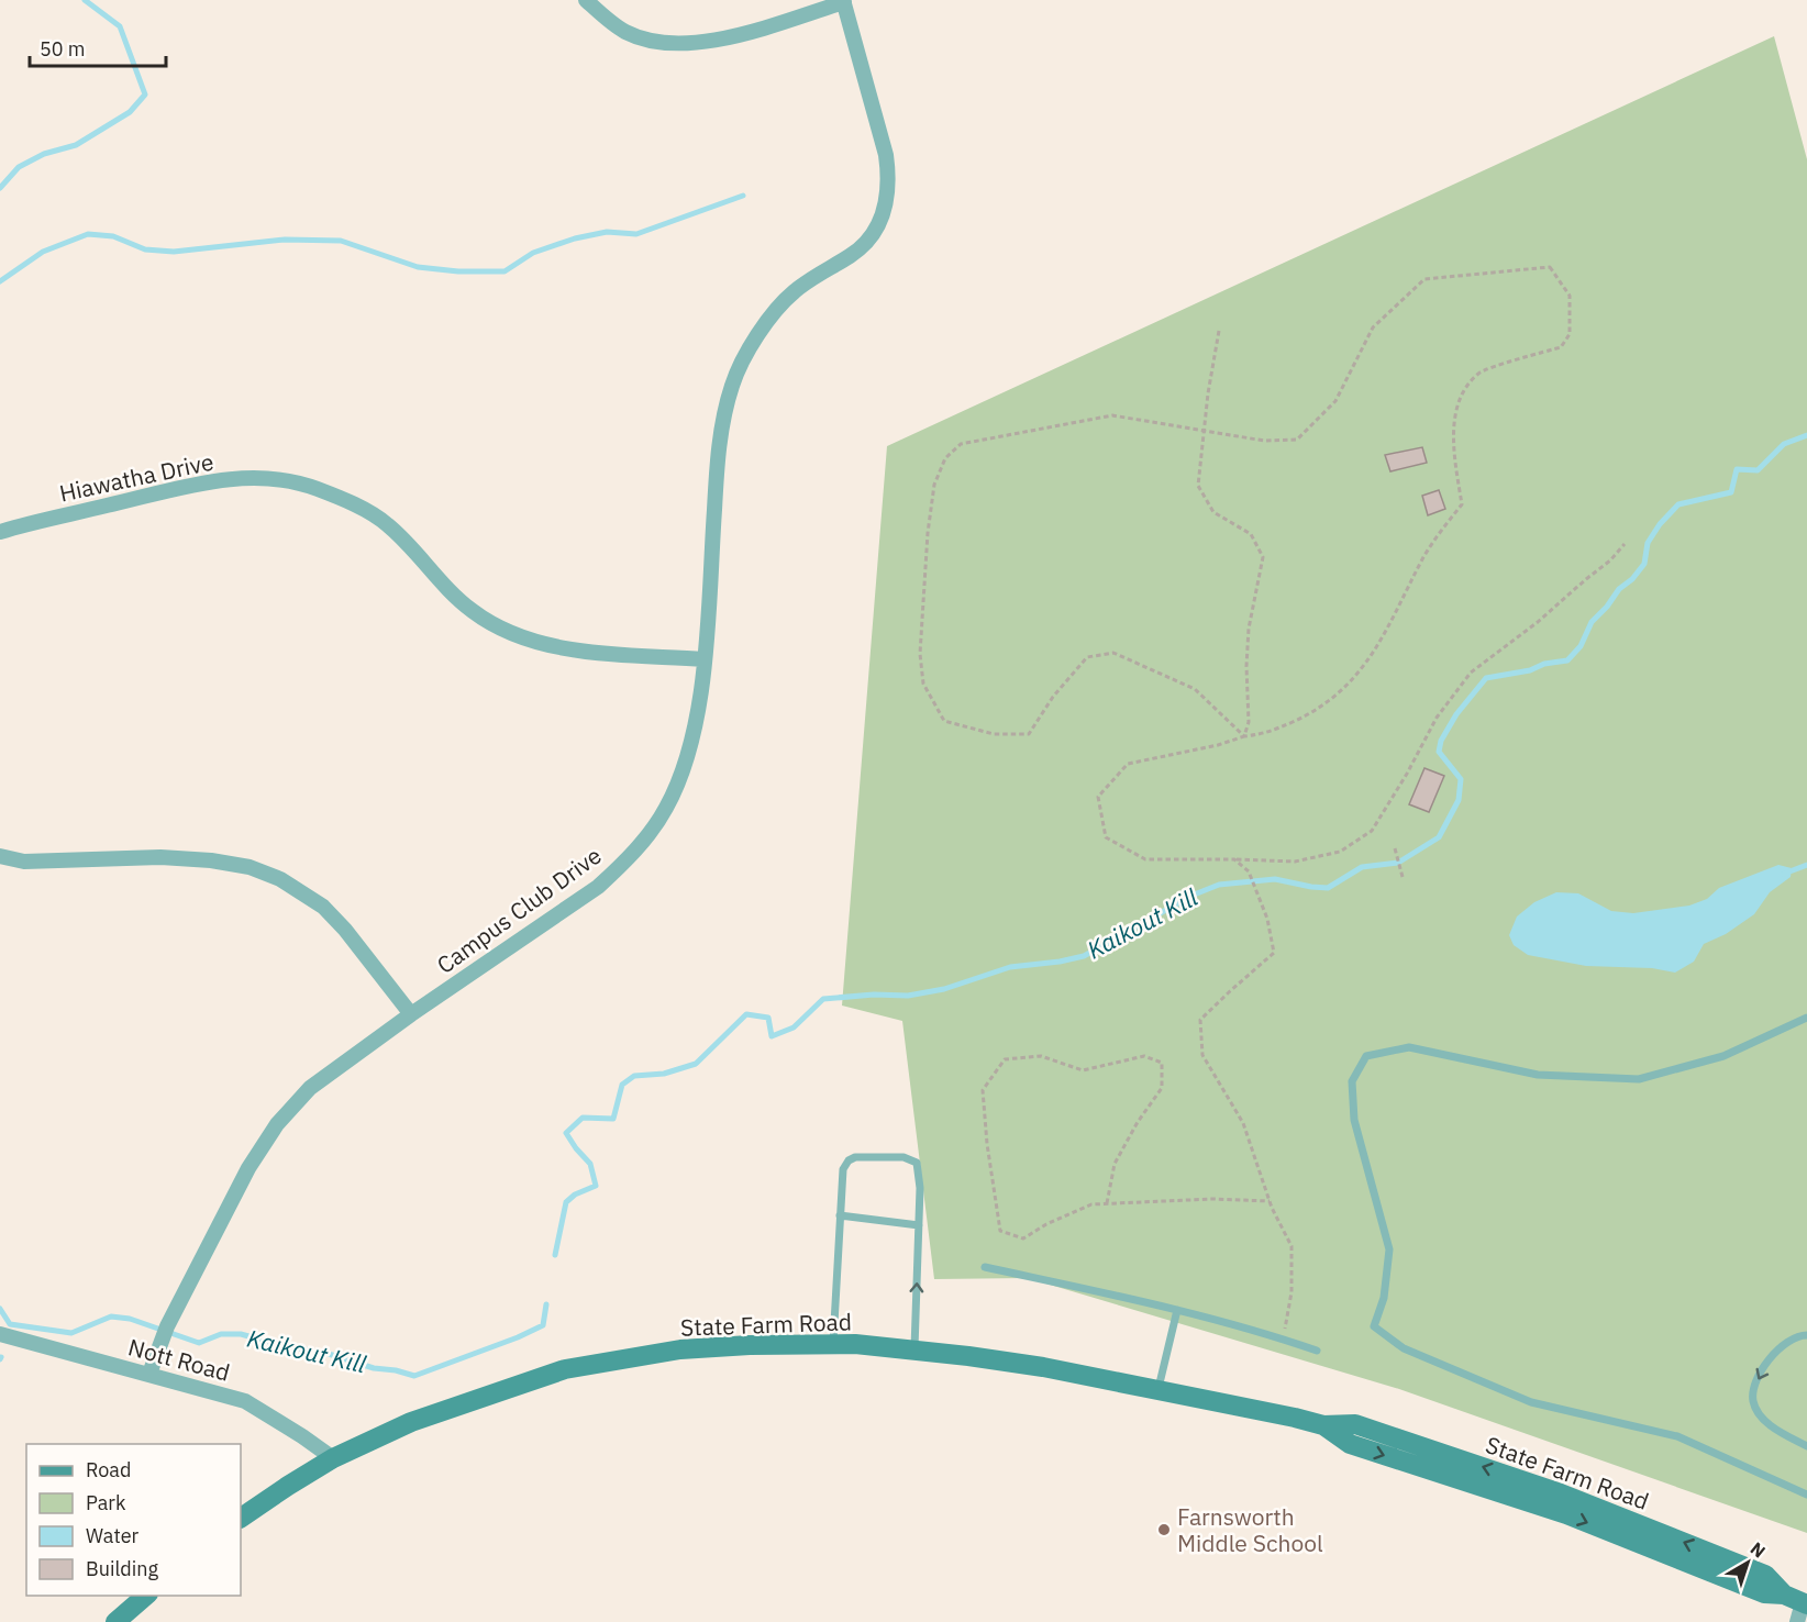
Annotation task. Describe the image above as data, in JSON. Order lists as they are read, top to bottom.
{
  "streets": {
    "main road": ["State Farm Road"],
    "street": ["Hiawatha Drive", "Campus Club Drive", "Nott Road"]
  },
  "crossings": [
    ["Hiawatha Drive", "Campus Club Drive"],
    ["Campus Club Drive", "Nott Road"],
    ["State Farm Road", "Nott Road"]
  ],
  "water": ["Kaikout Kill"],
  "places": ["Farnsworth Middle School"],
  "legend": [
    "Road",
    "Park",
    "Water",
    "Building"
  ],
  "scale_bar": "50 m",
  "north": "top right"
}
